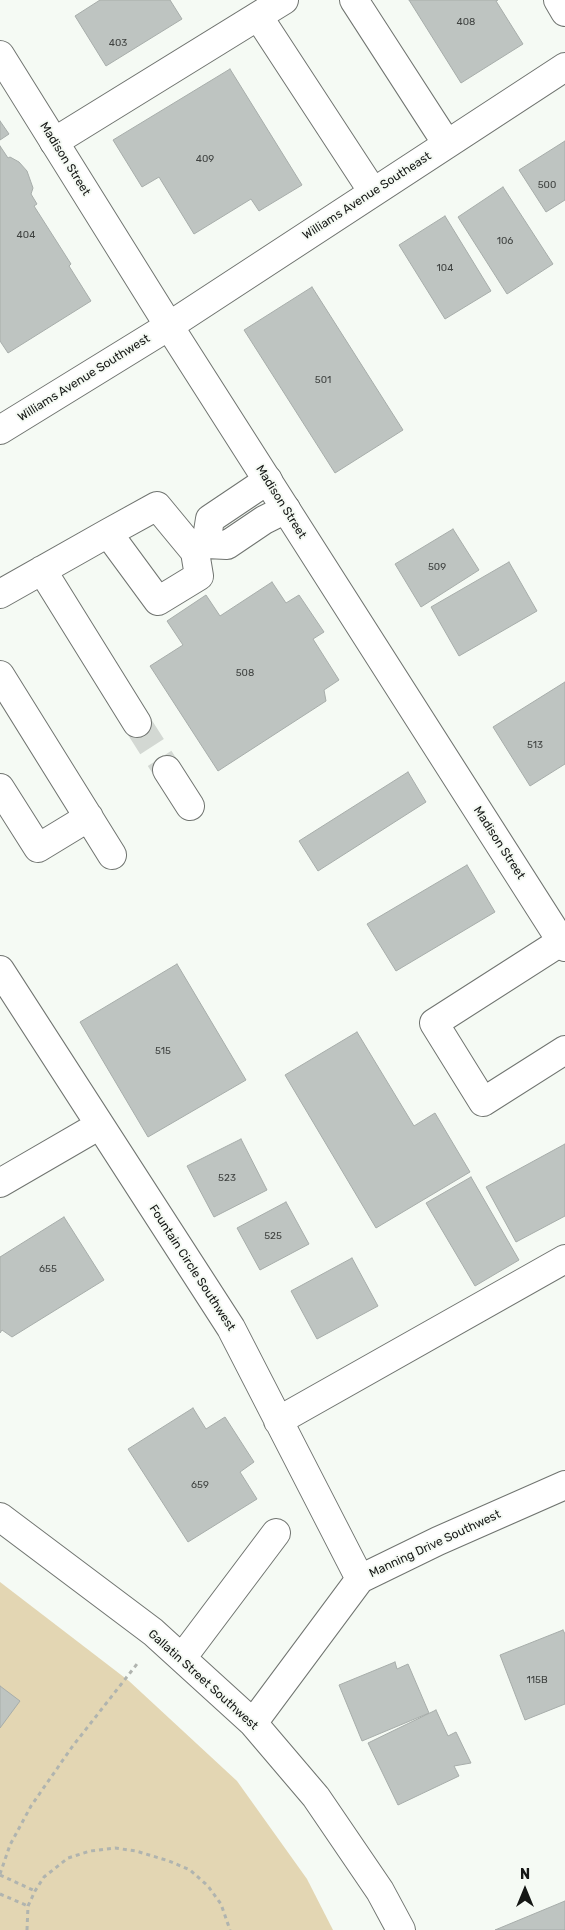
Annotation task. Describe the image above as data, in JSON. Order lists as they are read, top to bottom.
{
  "streets": {
    "street": [
      "Madison Street",
      "Williams Avenue Southeast",
      "Williams Avenue Southwest",
      "Fountain Circle Southwest",
      "Manning Drive Southwest",
      "Gallatin Street Southwest"
    ]
  },
  "crossings": [
    ["Madison Street", "Williams Avenue Southeast"],
    ["Madison Street", "Williams Avenue Southwest"],
    ["Williams Avenue Southeast", "Williams Avenue Southwest"],
    ["Fountain Circle Southwest", "Manning Drive Southwest"],
    ["Manning Drive Southwest", "Gallatin Street Southwest"]
  ],
  "house_numbers": [
    "408",
    "403",
    "409",
    "500",
    "404",
    "106",
    "104",
    "501",
    "509",
    "508",
    "513",
    "515",
    "523",
    "525",
    "655",
    "659",
    "115B"
  ],
  "north": "top"
}
